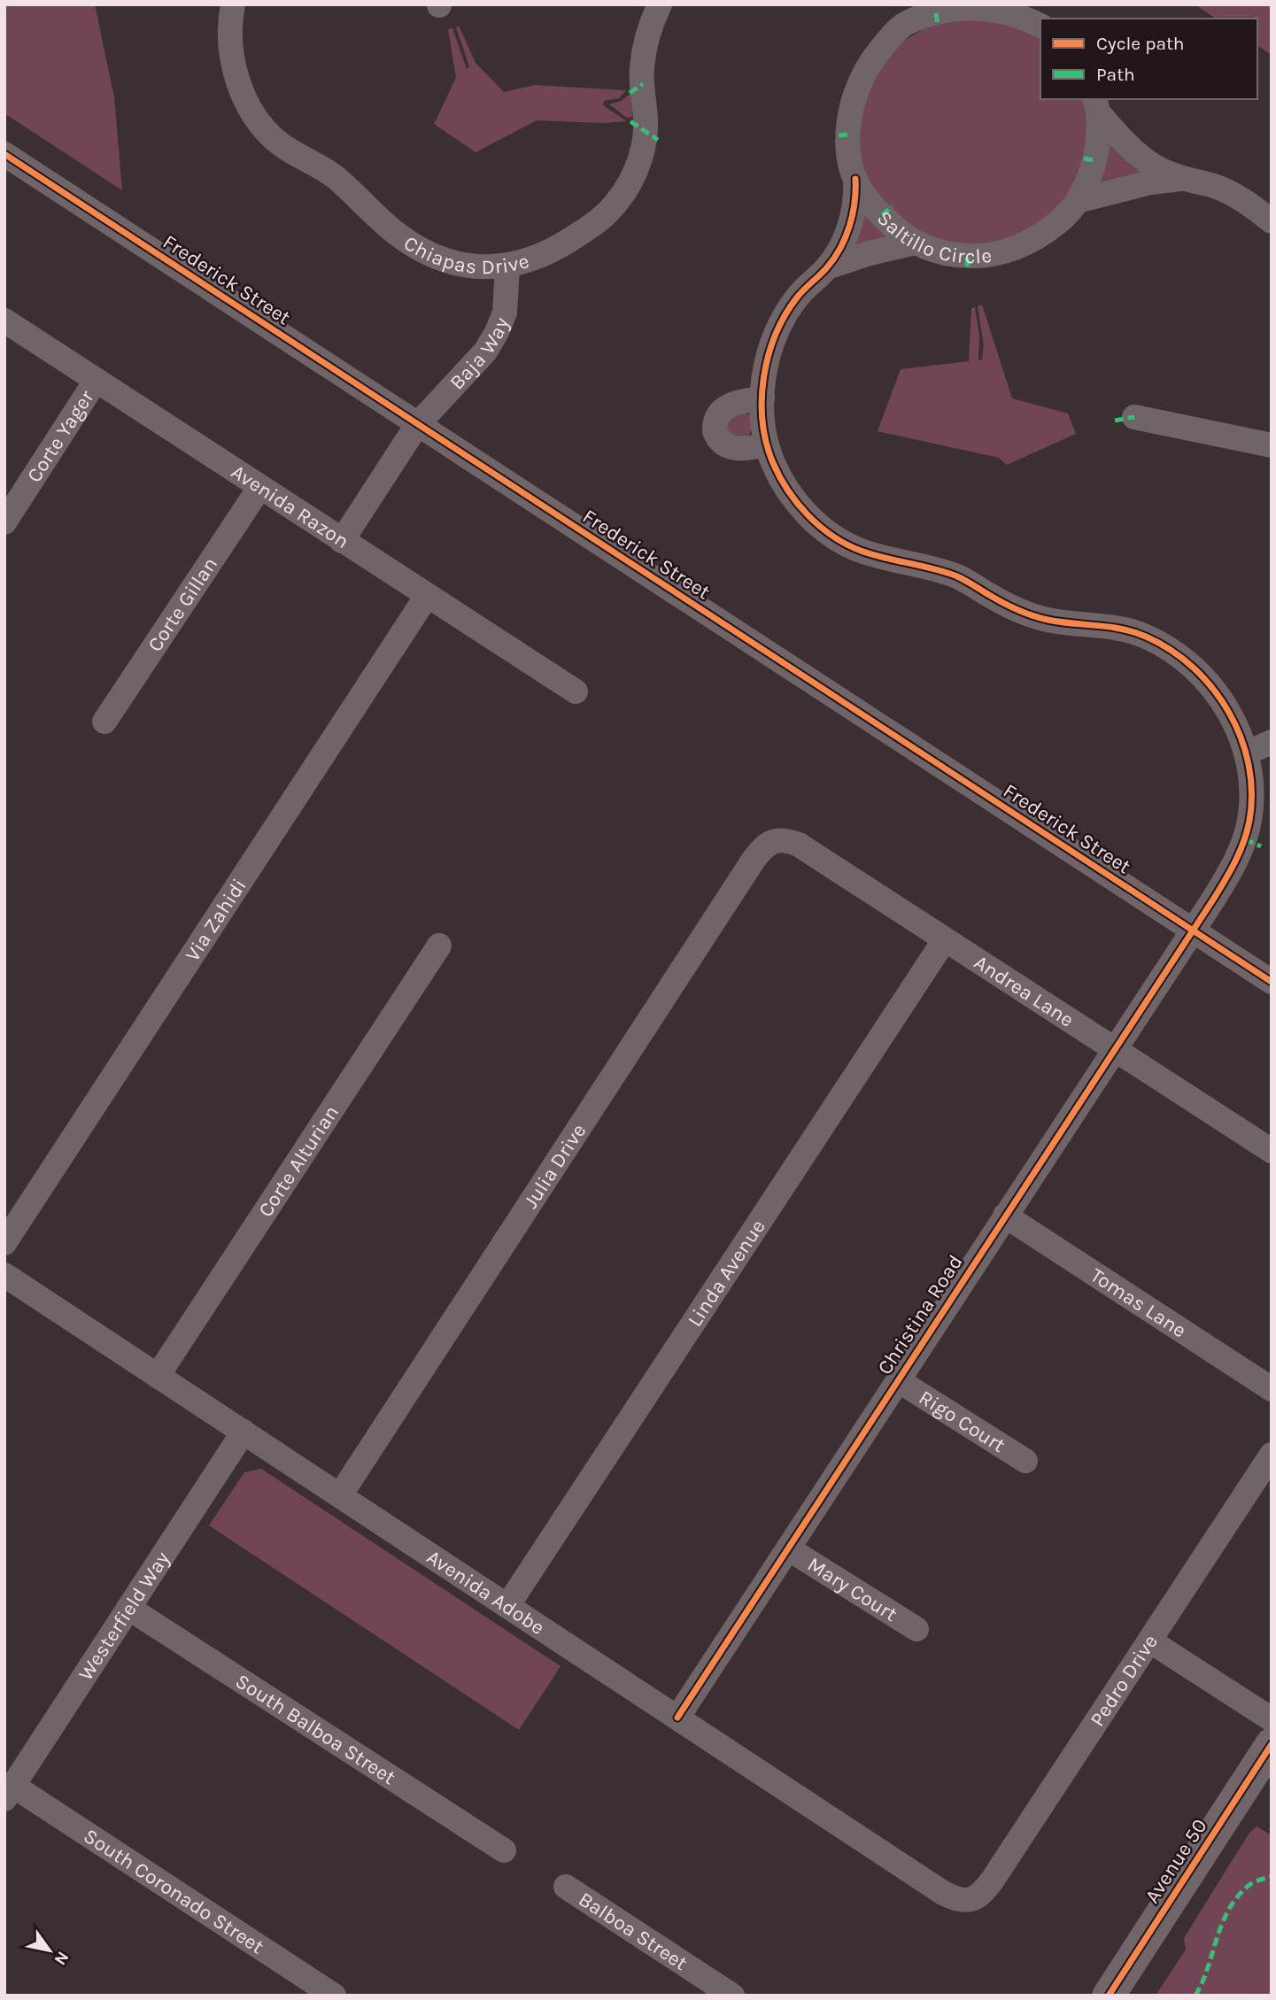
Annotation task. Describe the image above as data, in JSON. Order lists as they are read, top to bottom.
{
  "streets": {
    "main road": ["Avenue 50"],
    "street": [
      "Saltillo Circle",
      "Chiapas Drive",
      "Frederick Street",
      "Baja Way",
      "Corte Yager",
      "Avenida Razon",
      "Corte Gillan",
      "Via Zahidi",
      "Andrea Lane",
      "Corte Alturian",
      "Julia Drive",
      "Linda Avenue",
      "Tomas Lane",
      "Christina Road",
      "Rigo Court",
      "Mary Court",
      "Avenida Adobe",
      "Westerfield Way",
      "Pedro Drive",
      "South Balboa Street",
      "South Coronado Street",
      "Balboa Street"
    ]
  },
  "crossings": [
    ["Chiapas Drive", "Baja Way"],
    ["Frederick Street", "Baja Way"],
    ["Frederick Street", "Christina Road"],
    ["Baja Way", "Avenida Razon"],
    ["Corte Yager", "Avenida Razon"],
    ["Avenida Razon", "Corte Gillan"],
    ["Avenida Razon", "Via Zahidi"],
    ["Andrea Lane", "Julia Drive"],
    ["Andrea Lane", "Linda Avenue"],
    ["Andrea Lane", "Christina Road"],
    ["Corte Alturian", "Avenida Adobe"],
    ["Julia Drive", "Avenida Adobe"],
    ["Linda Avenue", "Avenida Adobe"],
    ["Tomas Lane", "Christina Road"],
    ["Christina Road", "Rigo Court"],
    ["Christina Road", "Mary Court"],
    ["Christina Road", "Avenida Adobe"],
    ["Avenida Adobe", "Westerfield Way"],
    ["Avenida Adobe", "Pedro Drive"],
    ["Westerfield Way", "South Balboa Street"],
    ["Westerfield Way", "South Coronado Street"]
  ],
  "legend": ["Cycle path", "Path"],
  "north": "bottom right"
}
